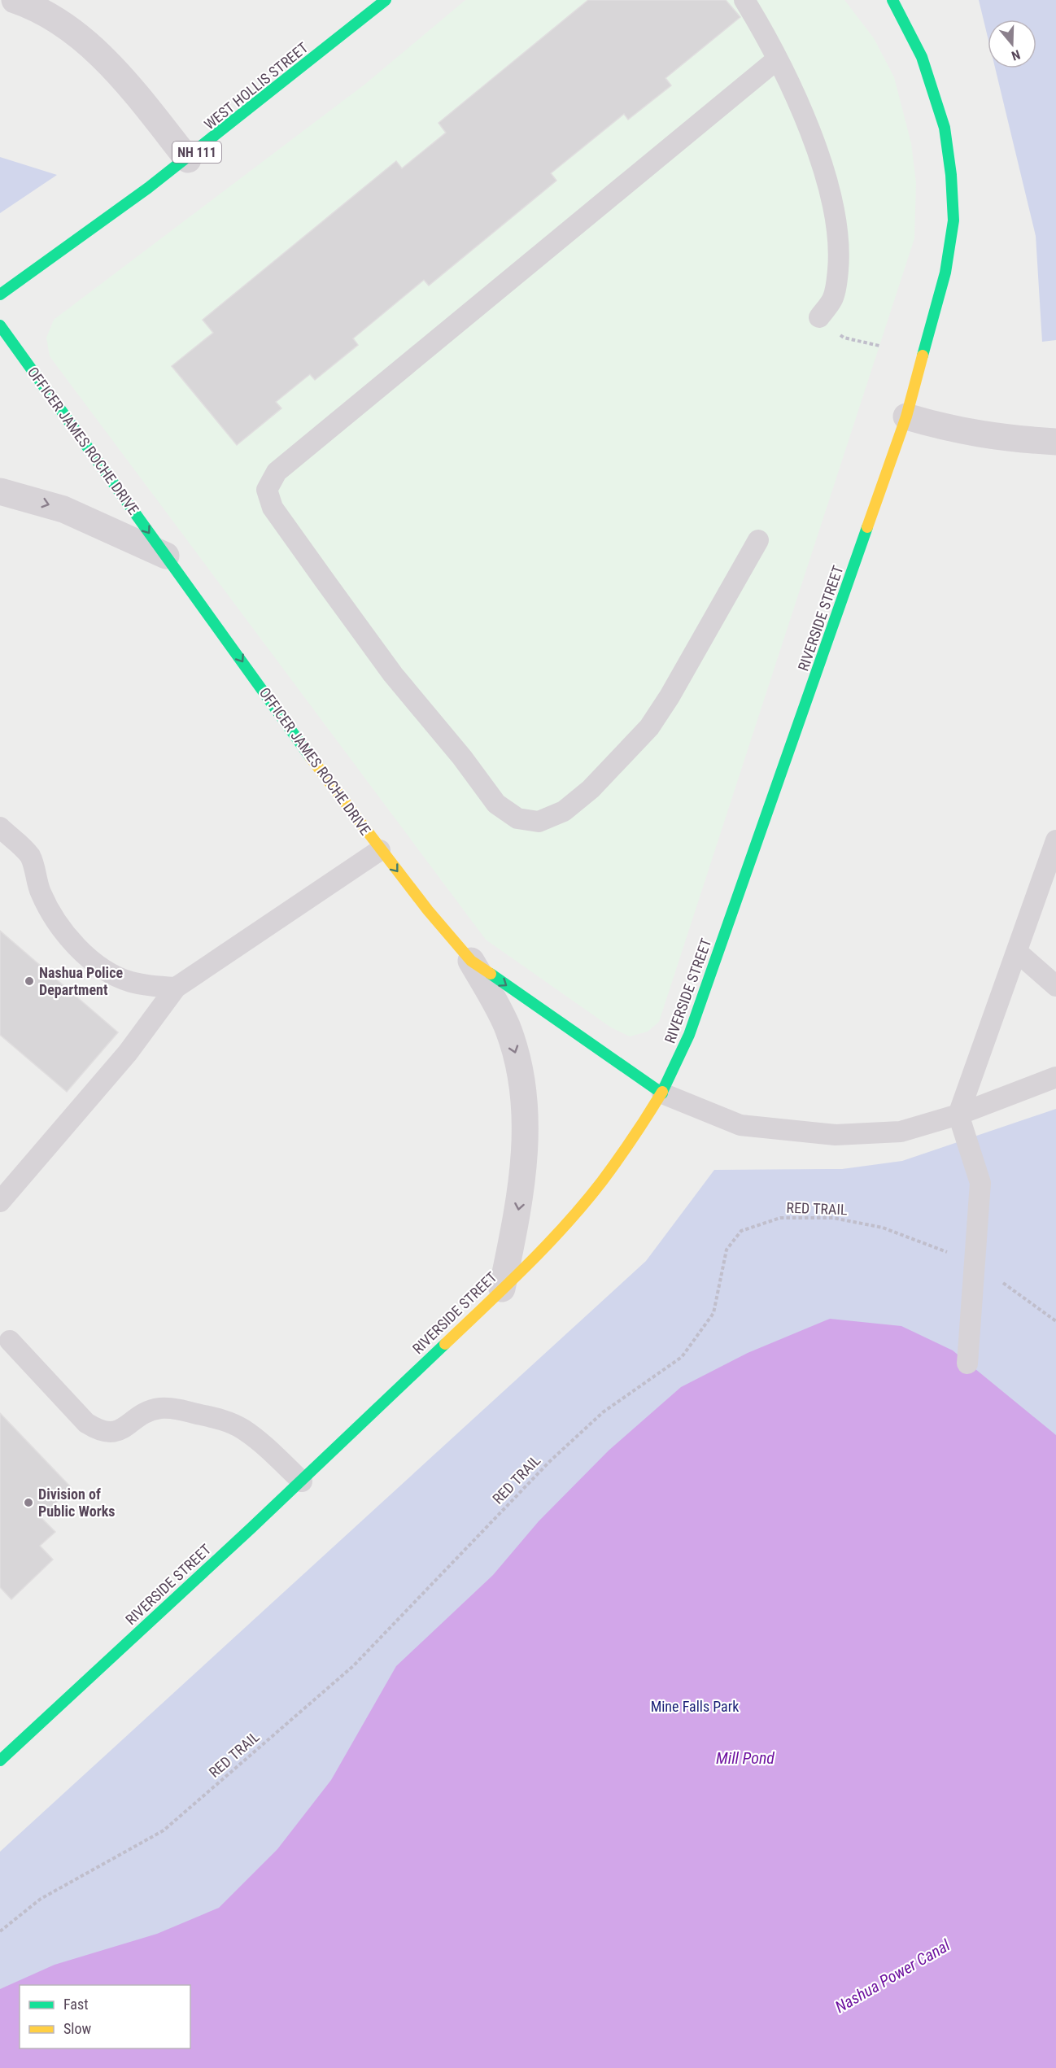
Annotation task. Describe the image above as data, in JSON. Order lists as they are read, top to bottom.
{
  "streets": {
    "street": [
      "WEST HOLLIS STREET",
      "NH 111",
      "OFFICER JAMES ROCHE DRIVE",
      "RIVERSIDE STREET"
    ],
    "path": ["RED TRAIL"]
  },
  "crossings": [
    ["OFFICER JAMES ROCHE DRIVE", "RIVERSIDE STREET"]
  ],
  "one_way": ["OFFICER JAMES ROCHE DRIVE"],
  "water": ["Mill Pond", "Nashua Power Canal"],
  "parks": ["Mine Falls Park"],
  "places": ["Nashua Police Department", "Division of Public Works"],
  "legend": ["Fast", "Slow"],
  "north": "bottom"
}
